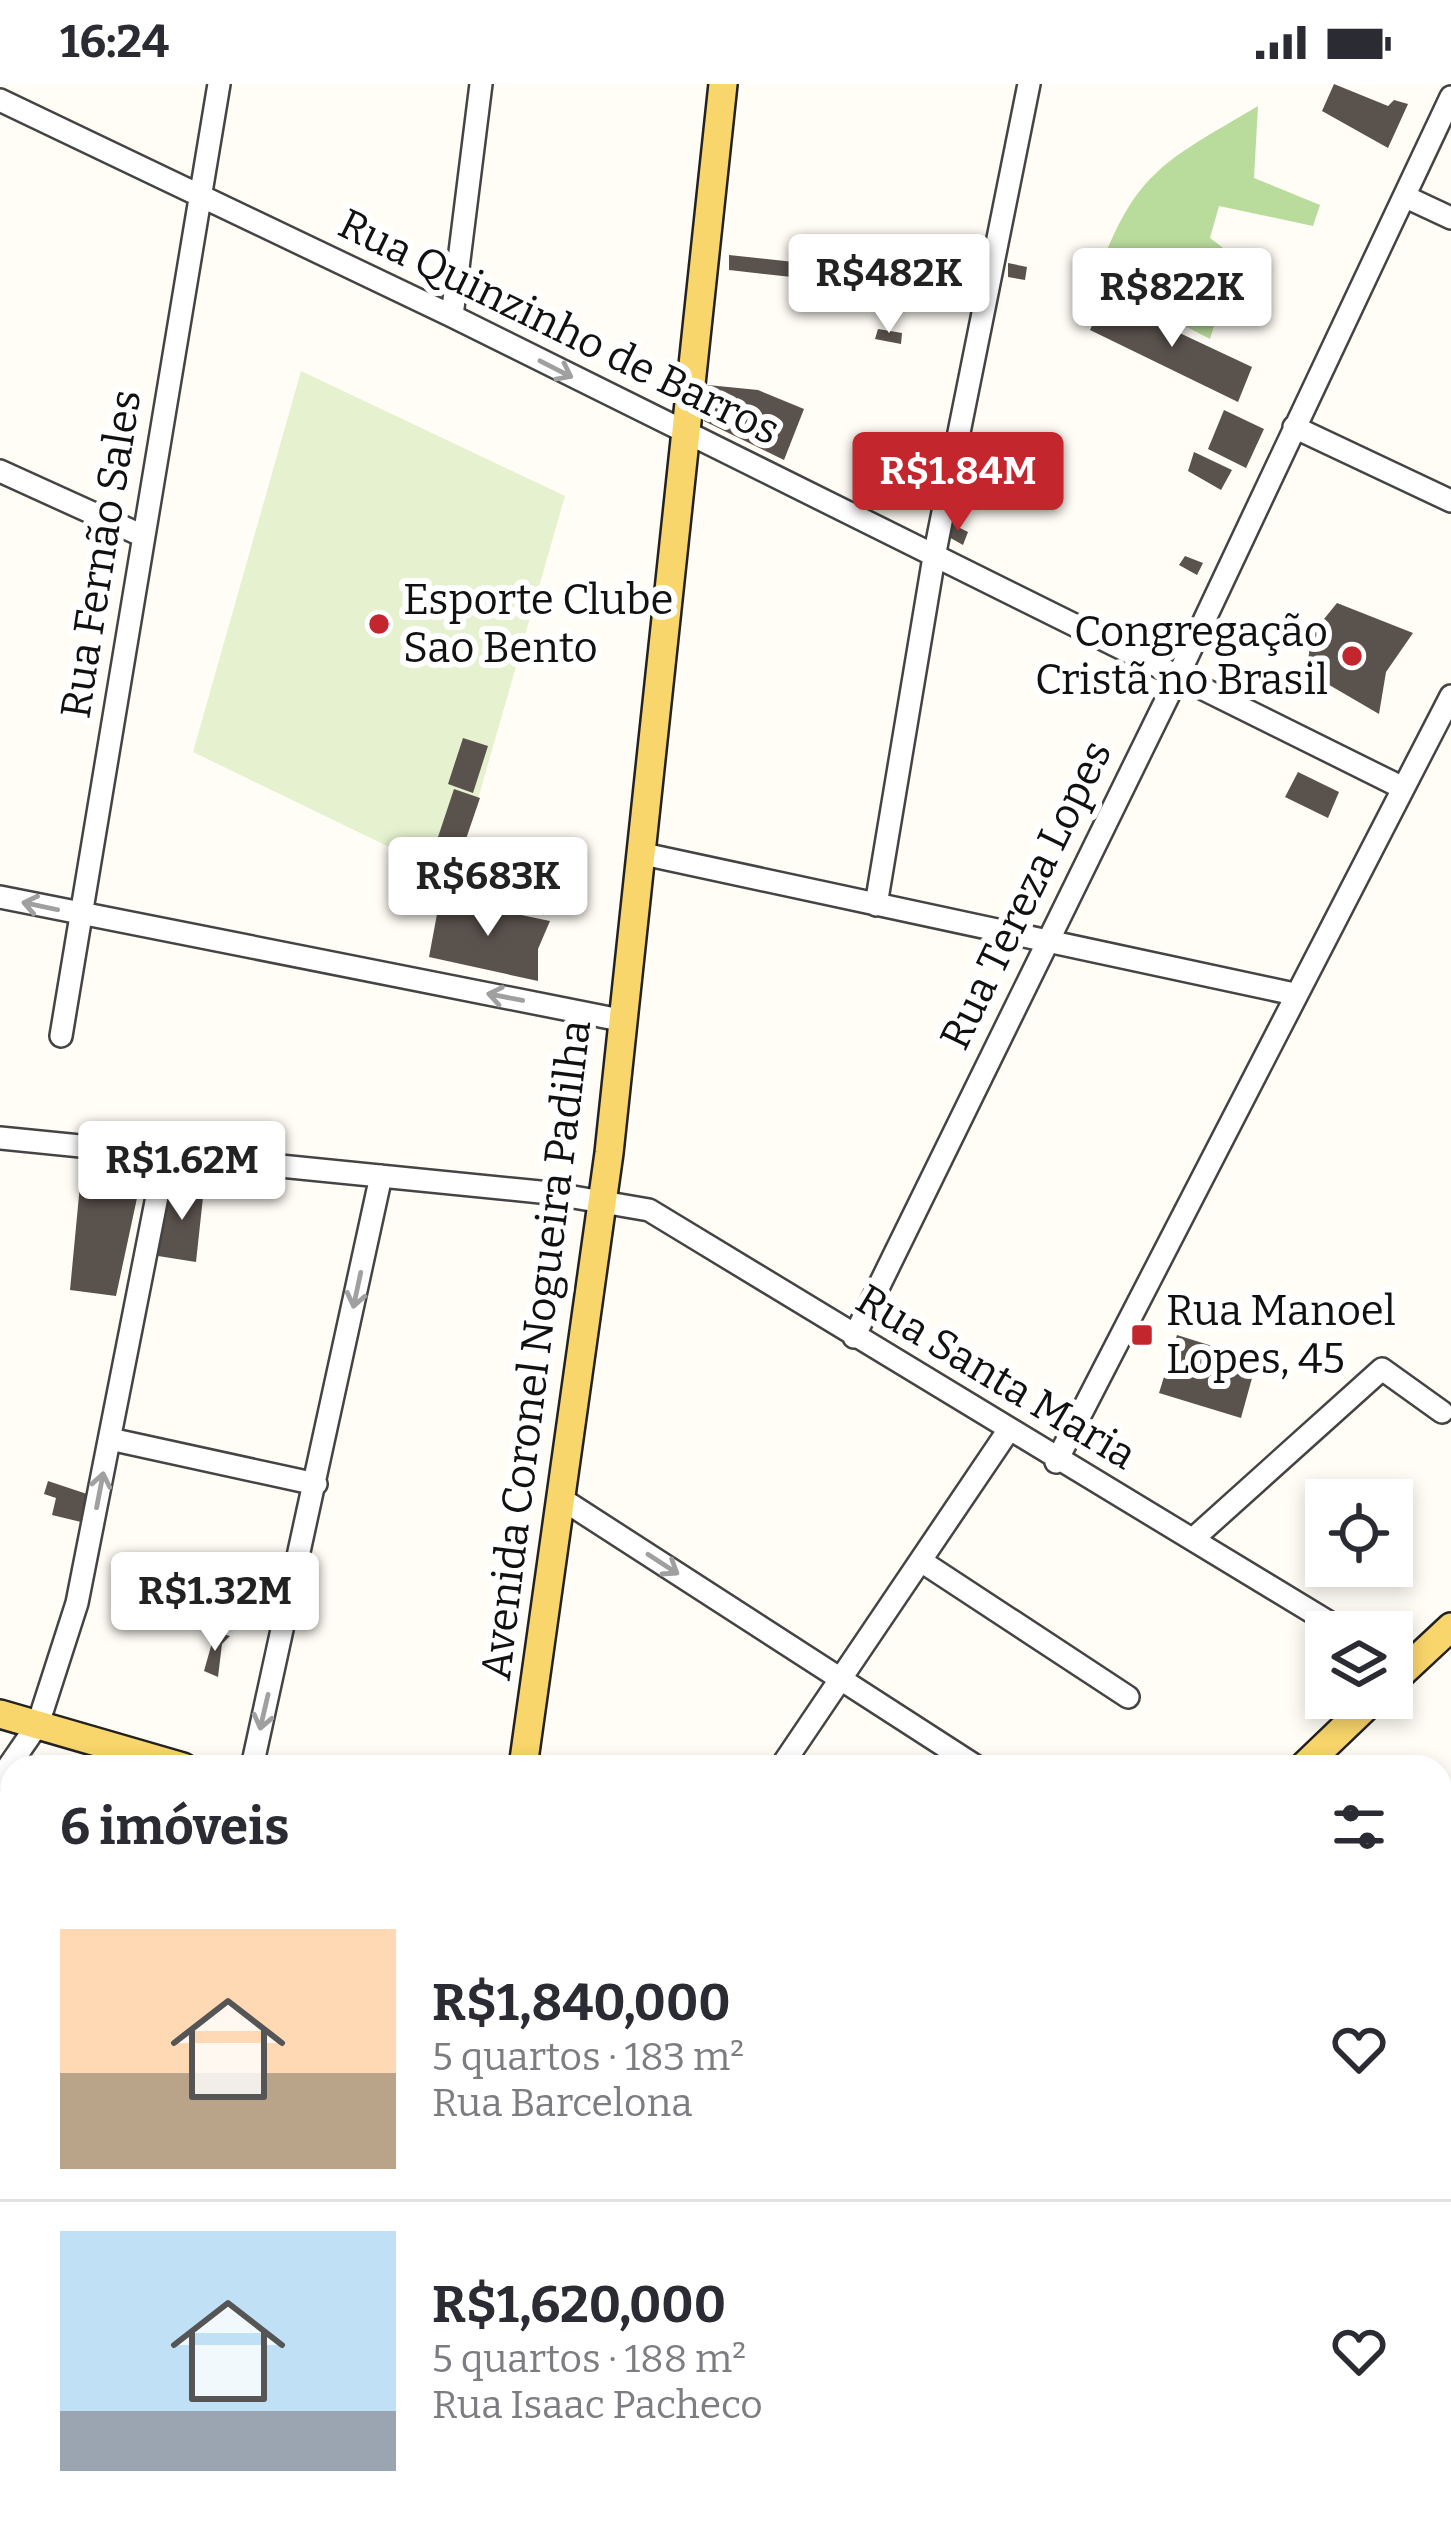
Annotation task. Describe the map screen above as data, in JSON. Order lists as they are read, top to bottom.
{
  "streets": {
    "main road": ["Avenida Coronel Nogueira Padilha"],
    "street": [
      "Rua Quinzinho de Barros",
      "Rua Fernão Sales",
      "Rua Tereza Lopes",
      "Rua Santa Maria"
    ]
  },
  "crossings": [
    ["Rua Quinzinho de Barros", "Rua Fernão Sales"],
    ["Rua Quinzinho de Barros", "Rua Tereza Lopes"],
    ["Rua Quinzinho de Barros", "Avenida Coronel Nogueira Padilha"],
    ["Rua Tereza Lopes", "Rua Santa Maria"],
    ["Avenida Coronel Nogueira Padilha", "Rua Santa Maria"]
  ],
  "places": {
    "other": ["Esporte Clube Sao Bento", "Congregação Cristã no Brasil"],
    "transit": ["Rua Manoel Lopes, 45"]
  },
  "page": {
    "status": "16:24",
    "price": [
      "R$482K",
      "R$822K",
      "R$1.84M",
      "R$683K",
      "R$1.62M",
      "R$1.32M"
    ],
    "heading": "6 imóveis",
    "list": [
      {
        "name": "R$1,840,000",
        "note": "5 quartos · 183 m² · Rua Barcelona"
      },
      {
        "name": "R$1,620,000",
        "note": "5 quartos · 188 m² · Rua Isaac Pacheco"
      }
    ]
  }
}
